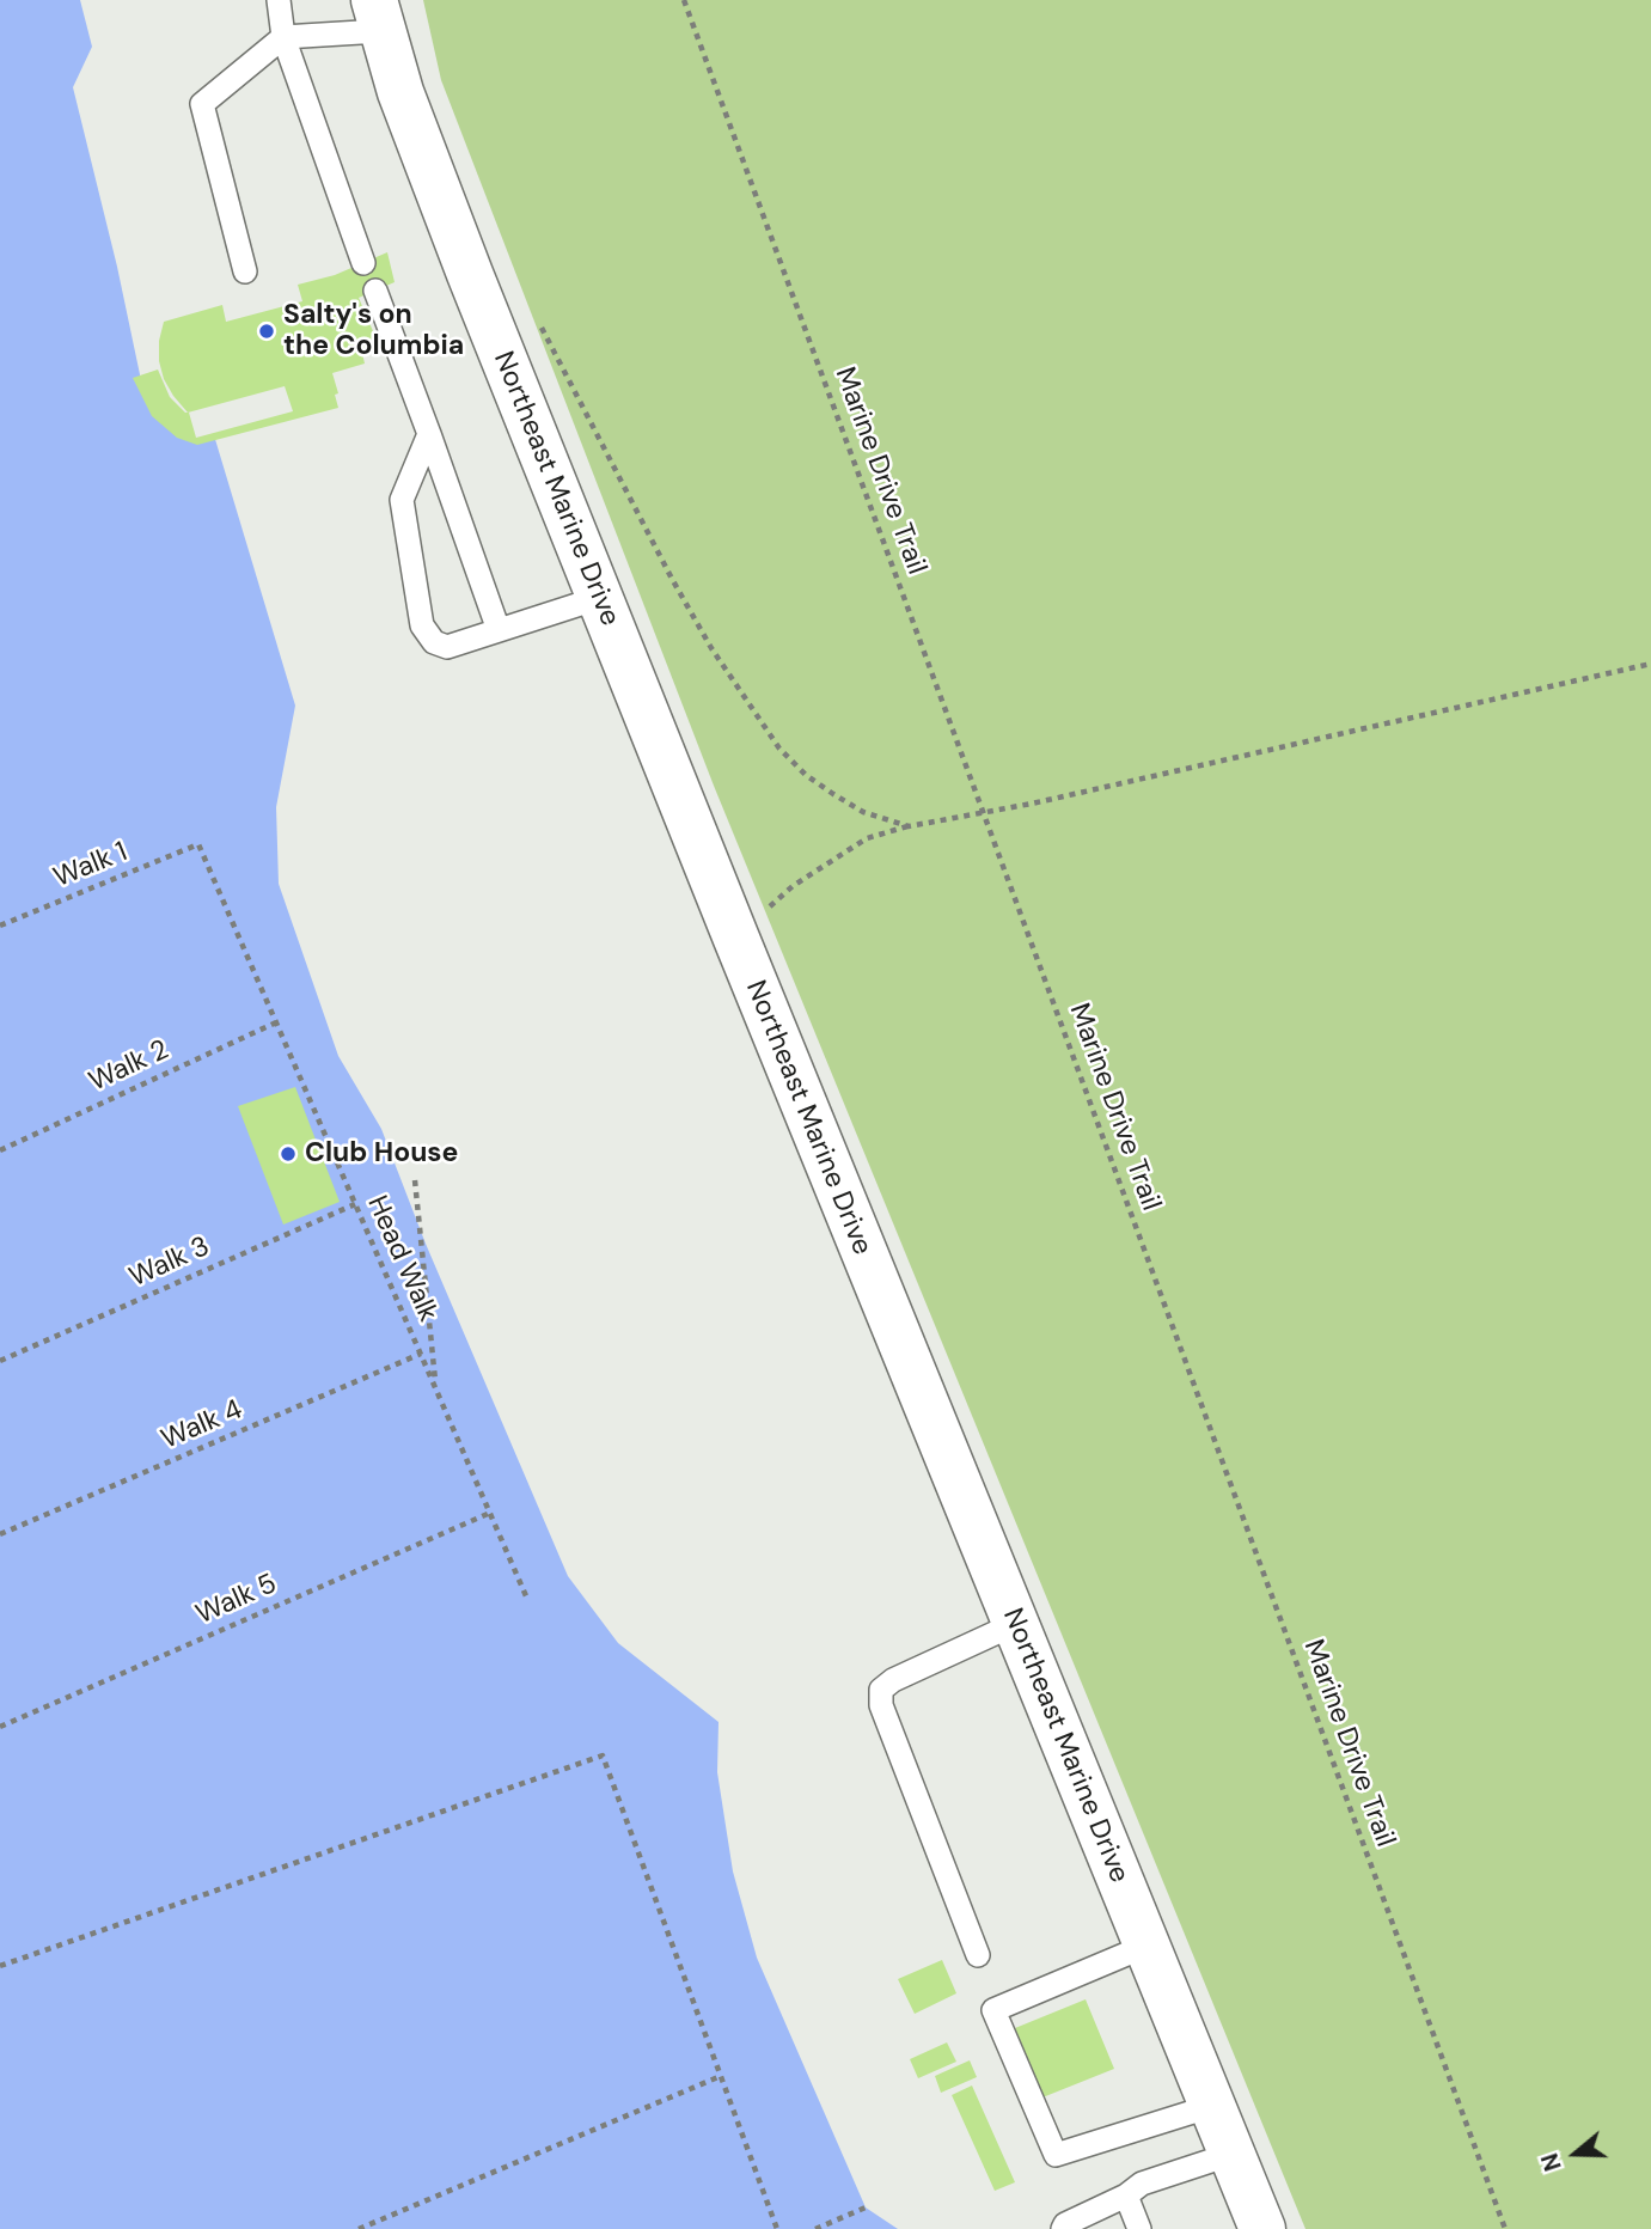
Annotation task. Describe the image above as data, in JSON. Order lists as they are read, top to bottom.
{
  "streets": {
    "main road": ["Northeast Marine Drive"],
    "path": [
      "Marine Drive Trail",
      "Walk 1",
      "Walk 2",
      "Head Walk",
      "Walk 3",
      "Walk 4",
      "Walk 5"
    ]
  },
  "crossings": [
    ["Walk 1", "Head Walk"],
    ["Walk 2", "Head Walk"],
    ["Head Walk", "Walk 3"],
    ["Head Walk", "Walk 4"],
    ["Head Walk", "Walk 5"]
  ],
  "places": ["Salty's on the Columbia", "Club House"],
  "north": "left"
}
